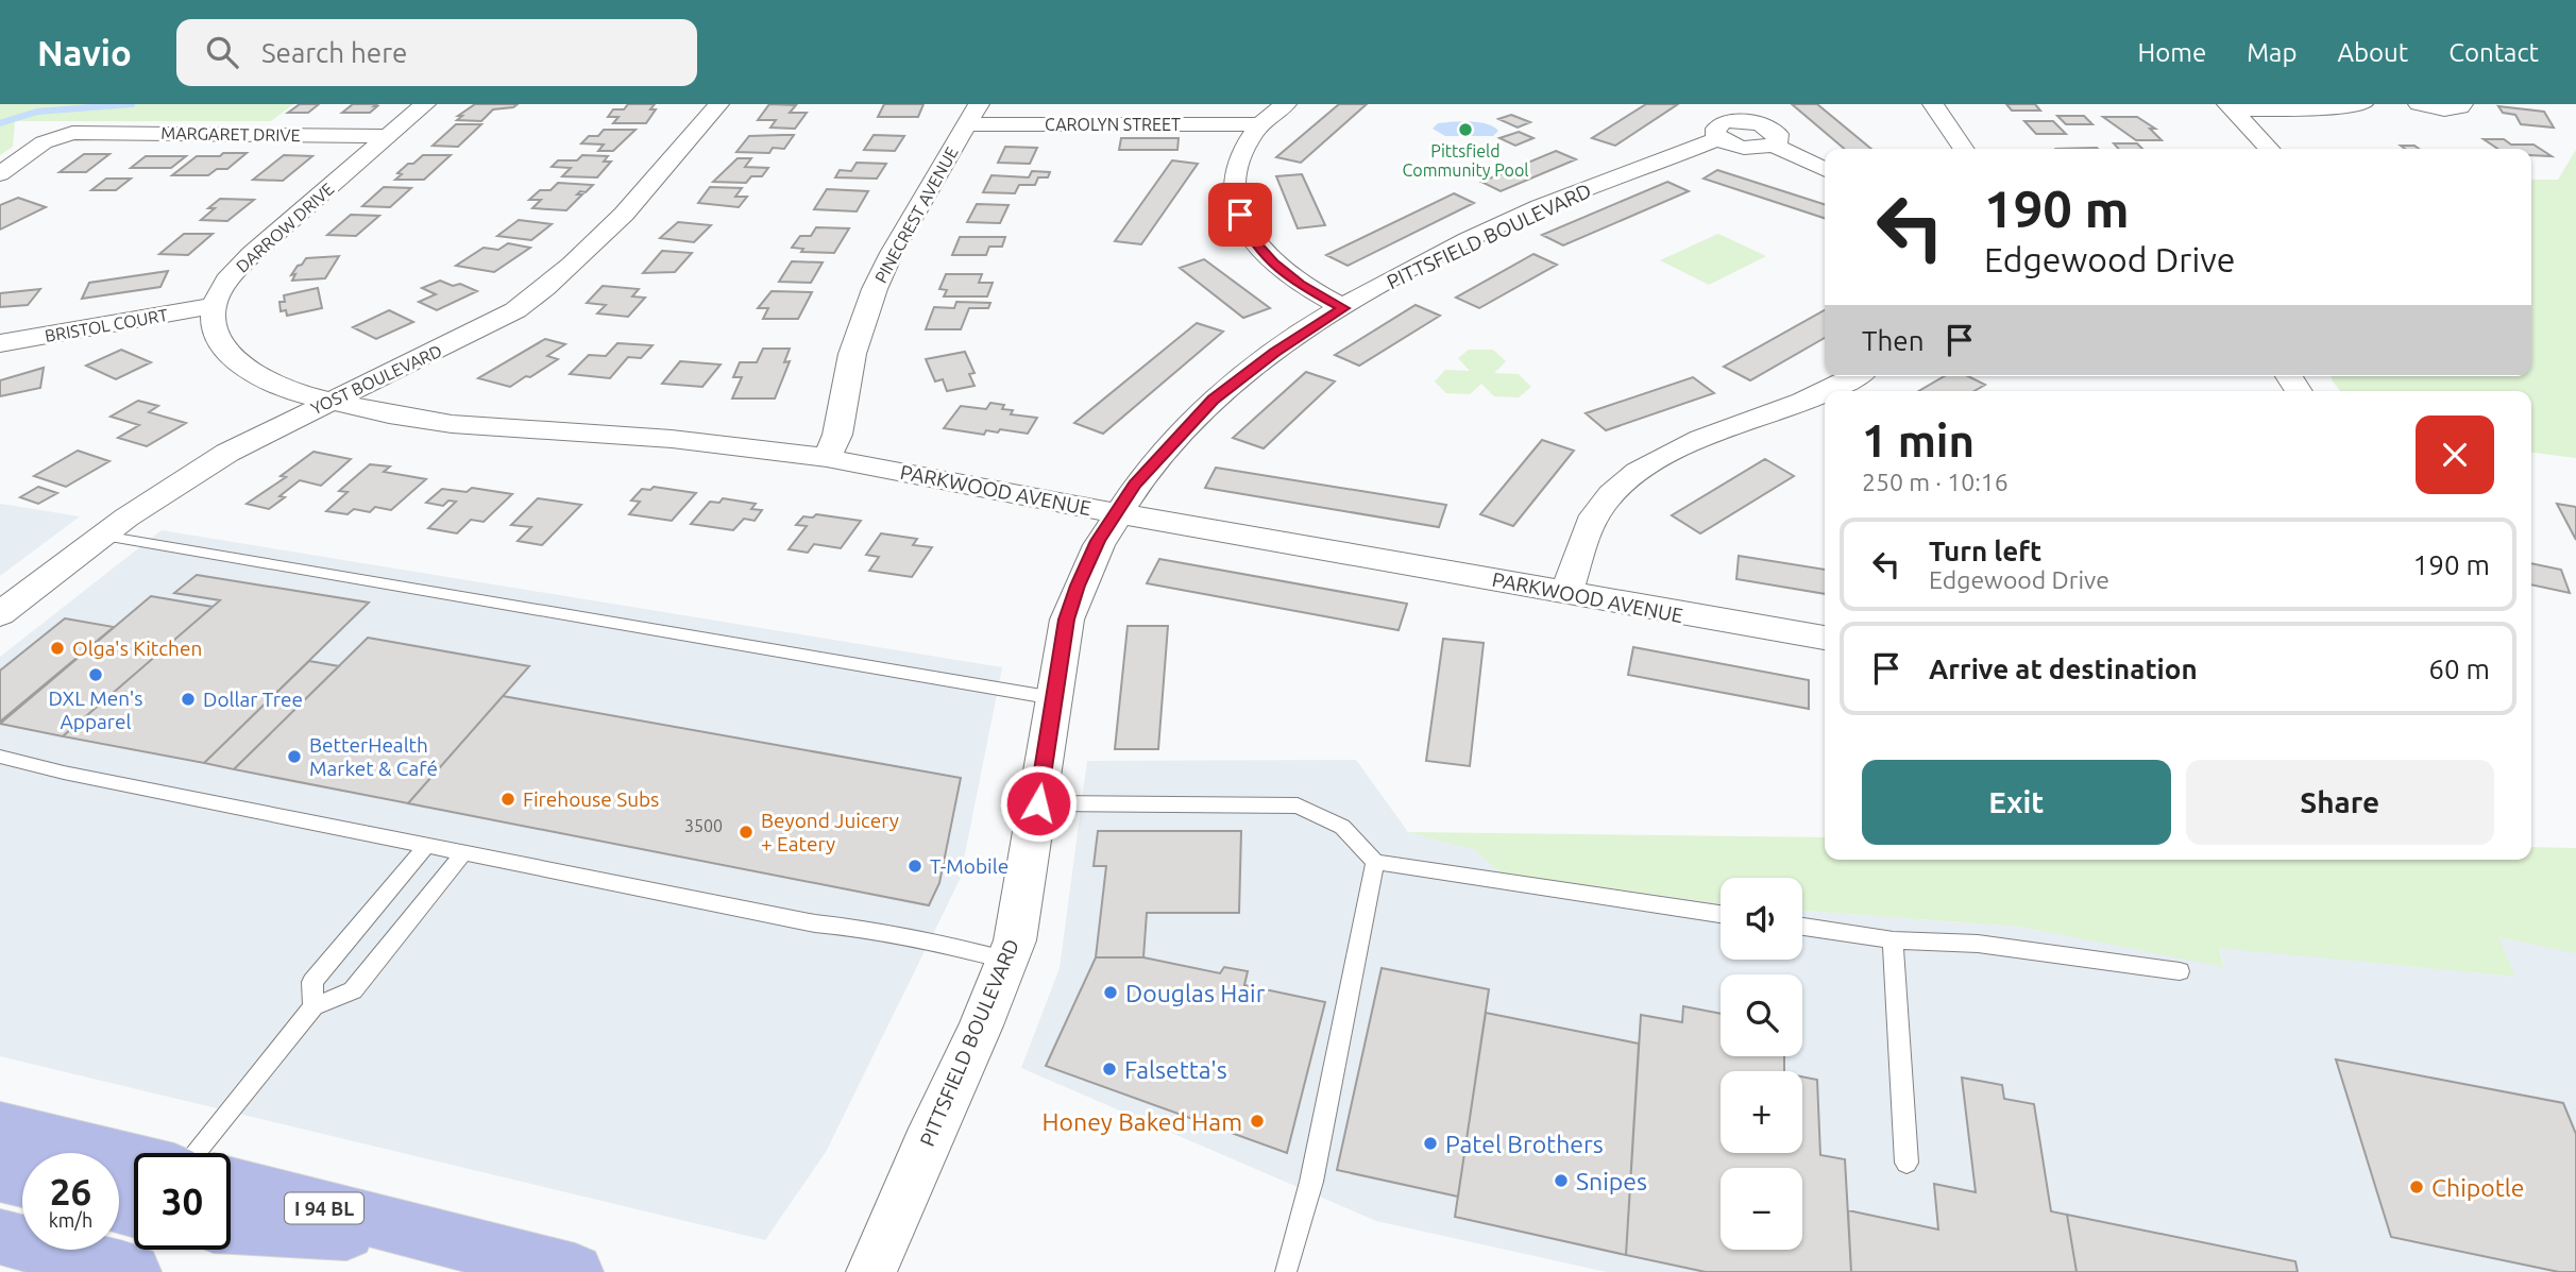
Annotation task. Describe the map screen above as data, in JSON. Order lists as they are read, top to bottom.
{
  "streets": {
    "main road": ["I 94 BL"],
    "street": [
      "CAROLYN STREET",
      "MARGARET DRIVE",
      "PINECREST AVENUE",
      "DARROW DRIVE",
      "PITTSFIELD BOULEVARD",
      "BRISTOL COURT",
      "YOST BOULEVARD",
      "PARKWOOD AVENUE"
    ]
  },
  "crossings": [
    ["CAROLYN STREET", "PINECREST AVENUE"],
    ["MARGARET DRIVE", "DARROW DRIVE"],
    ["PINECREST AVENUE", "PARKWOOD AVENUE"],
    ["DARROW DRIVE", "BRISTOL COURT"],
    ["PITTSFIELD BOULEVARD", "PARKWOOD AVENUE"],
    ["YOST BOULEVARD", "PARKWOOD AVENUE"]
  ],
  "places": [
    "Pittsfield Community Pool",
    "Olga's Kitchen",
    "DXL Men's Apparel",
    "Dollar Tree",
    "BetterHealth Market & Café",
    "Firehouse Subs",
    "Beyond Juicery + Eatery",
    "T-Mobile",
    "Douglas Hair",
    "Falsetta's",
    "Honey Baked Ham",
    "Patel Brothers",
    "Snipes",
    "Chipotle"
  ],
  "house_numbers": ["3500"],
  "page": {
    "header": "Navio",
    "search": "Search here",
    "nav": [
      "Home",
      "Map",
      "About",
      "Contact"
    ],
    "turn": ["190 m", "Edgewood Drive"],
    "then": "Then",
    "heading": ["1 min", "250 m · 10:16"],
    "list": [
      {
        "name": "Turn left",
        "note": "Edgewood Drive",
        "value": "190 m"
      },
      {
        "name": "Arrive at destination",
        "value": "60 m"
      }
    ],
    "buttons": ["Exit", "Share"],
    "map_buttons": ["+", "−"],
    "speed": "26 km/h",
    "limit": "30"
  }
}
